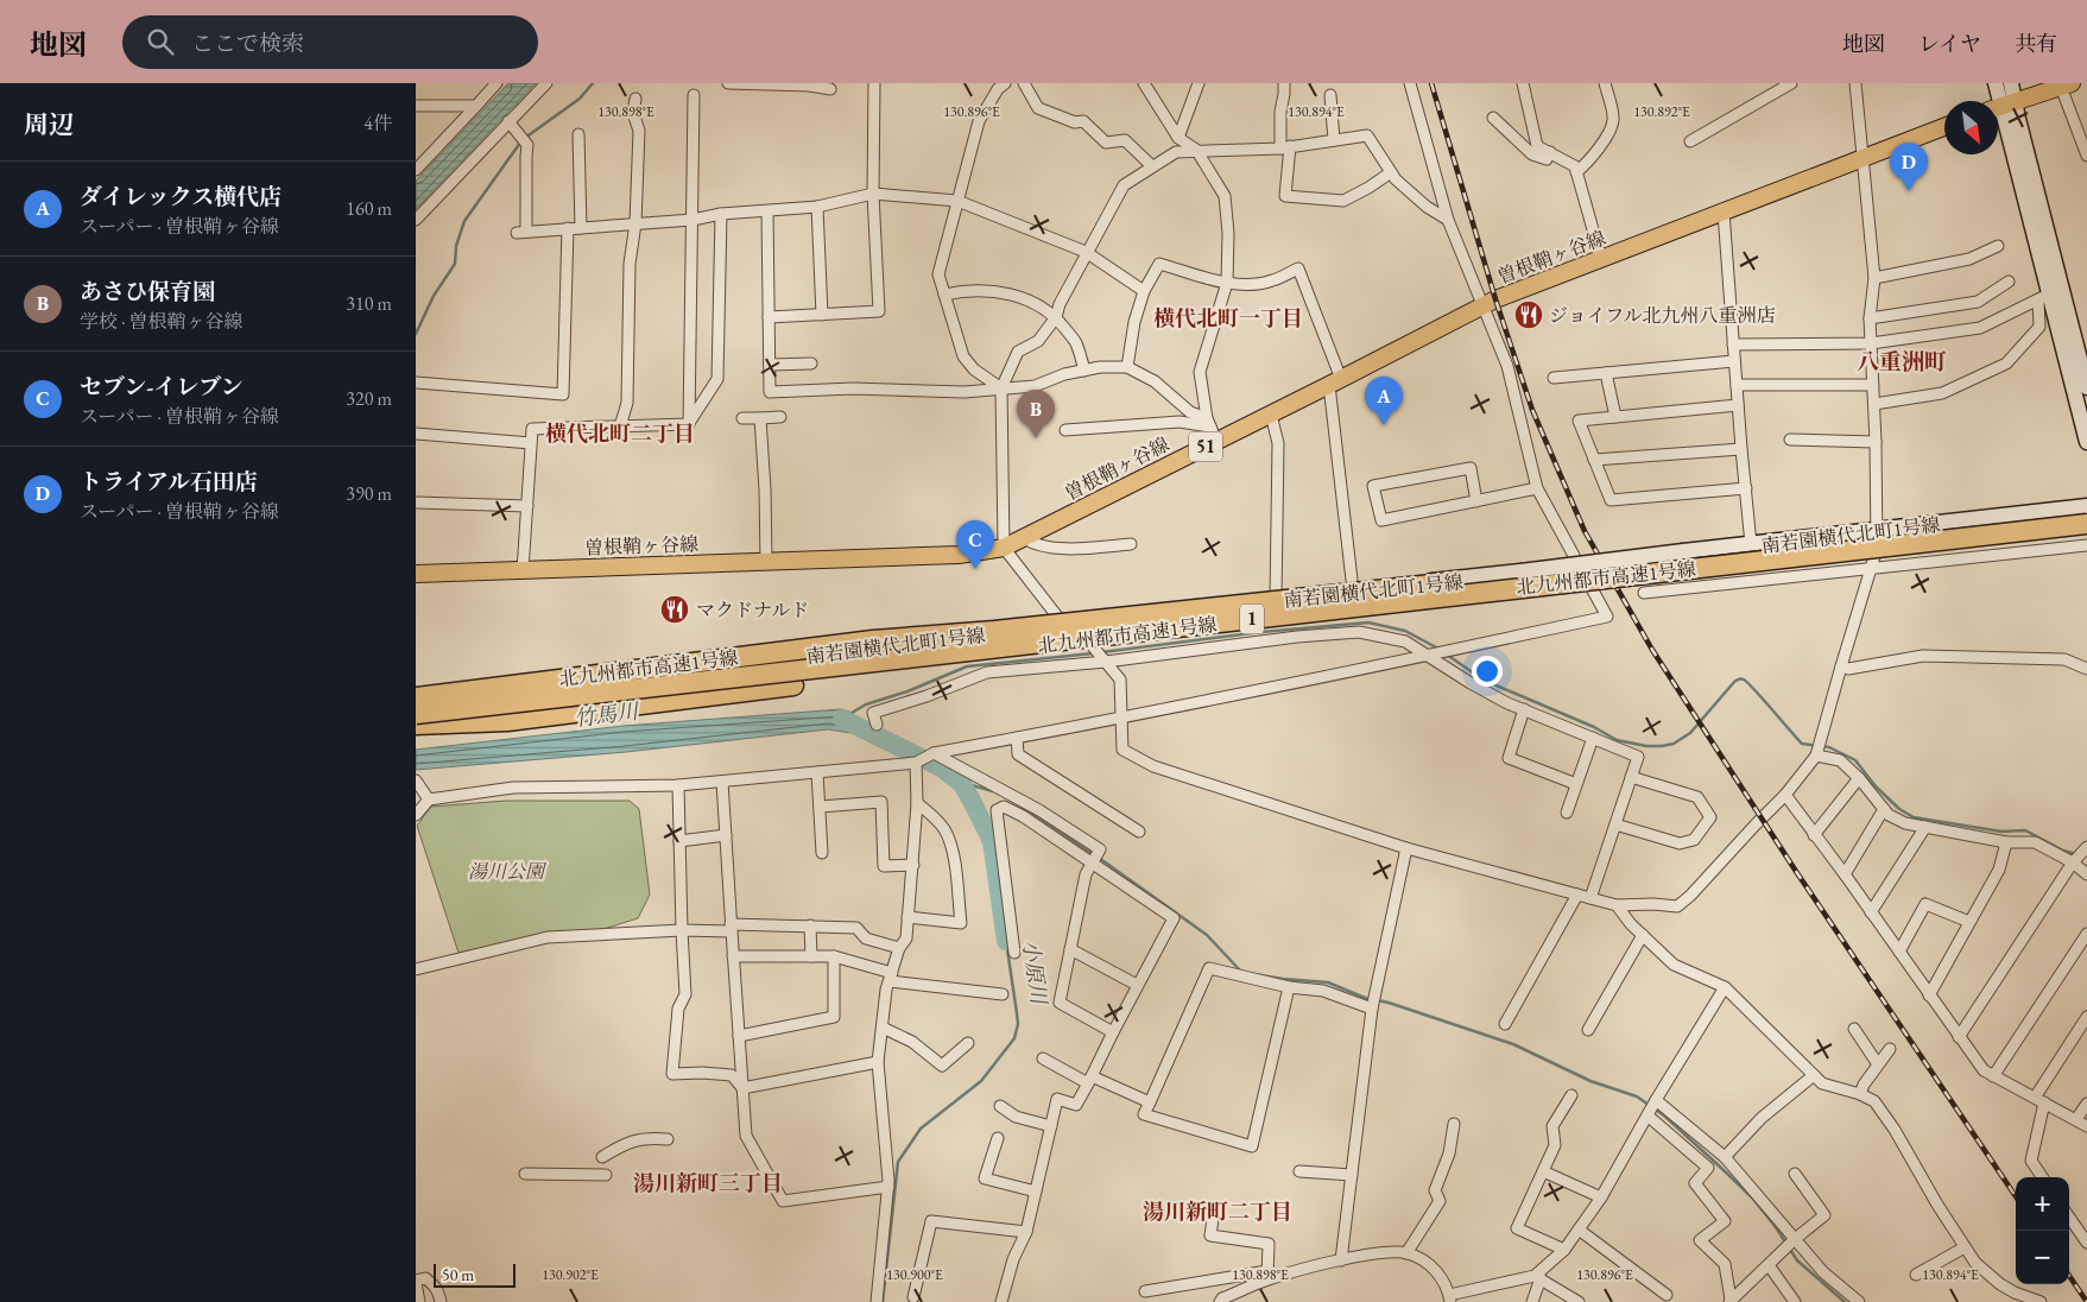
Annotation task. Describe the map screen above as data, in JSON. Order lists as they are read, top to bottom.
{
  "streets": {
    "highway": ["北九州都市高速1号線", "1"],
    "main road": ["曽根鞘ヶ谷線", "51"],
    "street": ["南若園横代北町1号線"]
  },
  "crossings": [
    ["南若園横代北町1号線", "北九州都市高速1号線"]
  ],
  "districts": [
    "横代北町一丁目",
    "八重洲町",
    "横代北町二丁目",
    "湯川新町三丁目",
    "湯川新町二丁目"
  ],
  "water": ["竹馬川", "小原川"],
  "parks": ["湯川公園"],
  "places": {
    "restaurant": ["ジョイフル北九州八重洲店", "マクドナルド"]
  },
  "scale_bar": "50 m",
  "north": "bottom right",
  "page": {
    "header": "地図",
    "search": "ここで検索",
    "nav": ["地図", "レイヤ", "共有"],
    "heading": ["周辺", "4件"],
    "pins": [
      "D",
      "A",
      "B",
      "C"
    ],
    "list": [
      {
        "mark": "A",
        "name": "ダイレックス横代店",
        "note": "スーパー · 曽根鞘ヶ谷線",
        "value": "160 m"
      },
      {
        "mark": "B",
        "name": "あさひ保育園",
        "note": "学校 · 曽根鞘ヶ谷線",
        "value": "310 m"
      },
      {
        "mark": "C",
        "name": "セブン-イレブン",
        "note": "スーパー · 曽根鞘ヶ谷線",
        "value": "320 m"
      },
      {
        "mark": "D",
        "name": "トライアル石田店",
        "note": "スーパー · 曽根鞘ヶ谷線",
        "value": "390 m"
      }
    ],
    "map_buttons": ["+", "−"],
    "scale": "50 m"
  },
  "coordinates": [
    "130.898°E",
    "130.896°E",
    "130.894°E",
    "130.892°E",
    "130.902°E",
    "130.900°E"
  ]
}
